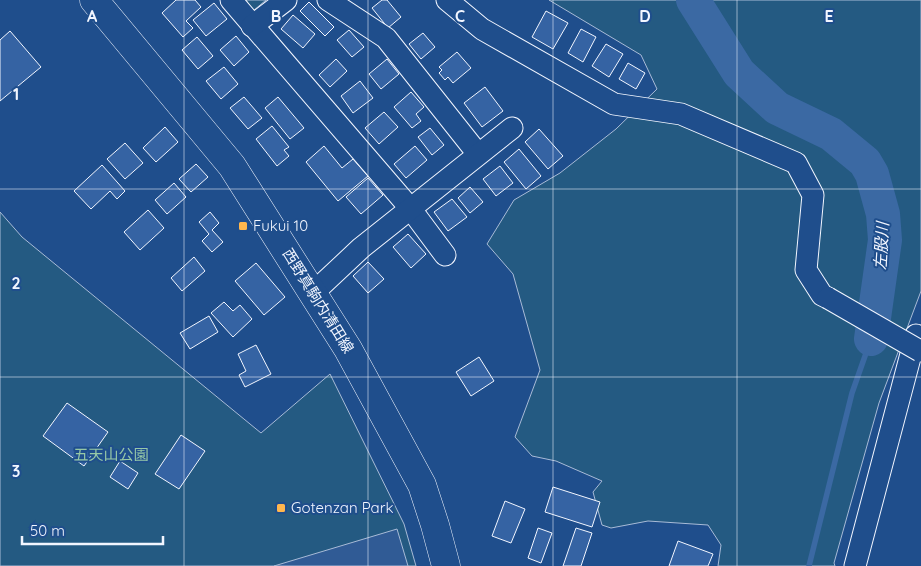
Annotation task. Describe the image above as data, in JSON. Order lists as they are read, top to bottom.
{
  "streets": {
    "main road": ["西野真駒内清田線"]
  },
  "water": ["左股川"],
  "parks": ["五天山公園"],
  "places": {
    "transit": ["Fukui 10", "Gotenzan Park"]
  },
  "scale_bar": "50 m",
  "grid": {
    "columns": [
      "A",
      "B",
      "C",
      "D",
      "E"
    ],
    "rows": ["1", "2", "3"]
  }
}
